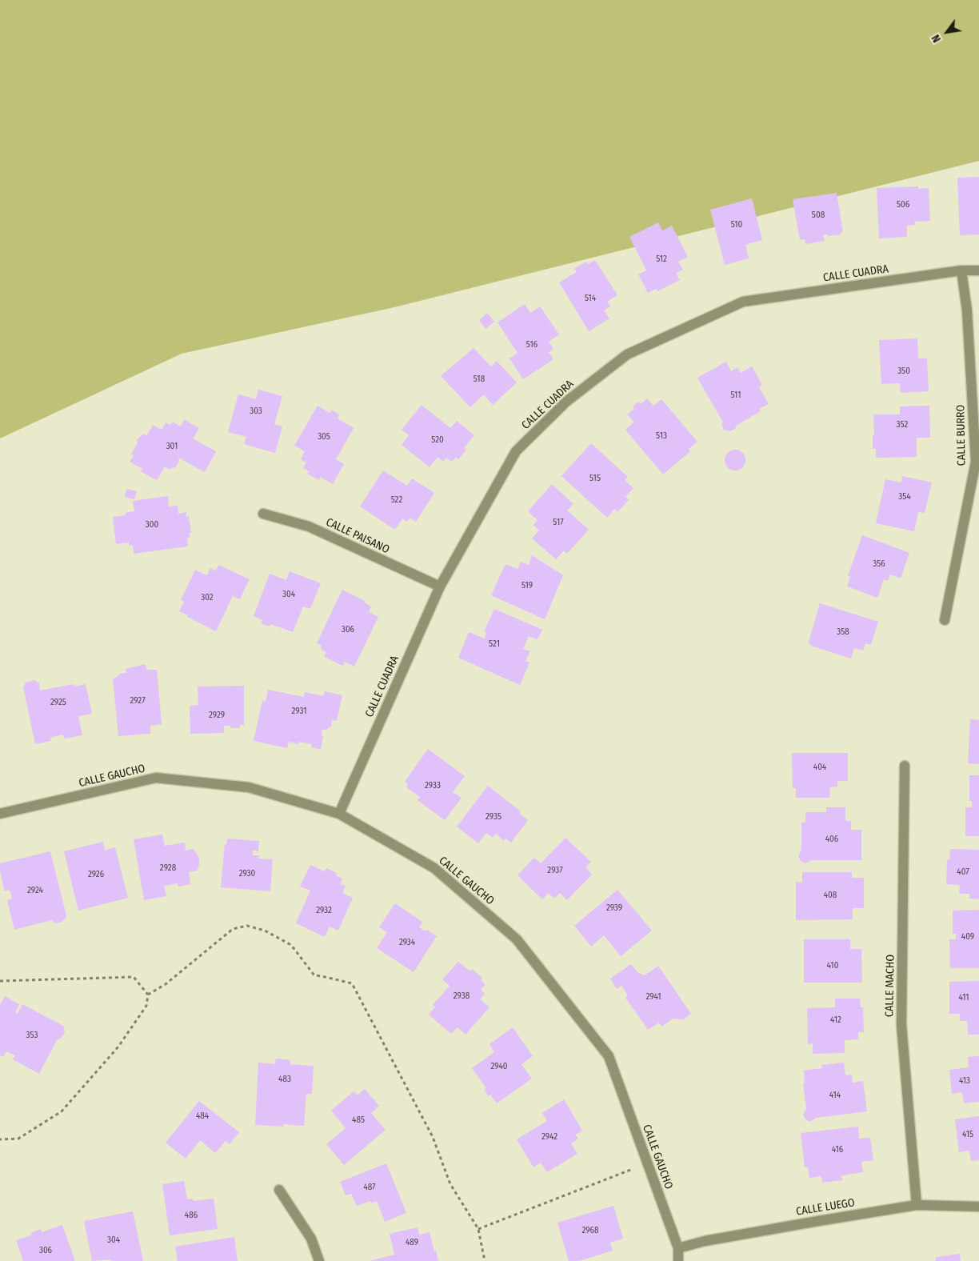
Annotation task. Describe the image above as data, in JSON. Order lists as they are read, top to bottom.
{
  "streets": {
    "street": [
      "CALLE CUADRA",
      "CALLE BURRO",
      "CALLE PAISANO",
      "CALLE GAUCHO",
      "CALLE MACHO",
      "CALLE LUEGO"
    ]
  },
  "crossings": [
    ["CALLE CUADRA", "CALLE BURRO"],
    ["CALLE CUADRA", "CALLE PAISANO"],
    ["CALLE CUADRA", "CALLE GAUCHO"],
    ["CALLE GAUCHO", "CALLE LUEGO"],
    ["CALLE MACHO", "CALLE LUEGO"]
  ],
  "house_numbers": [
    "506",
    "508",
    "510",
    "512",
    "514",
    "516",
    "350",
    "518",
    "511",
    "303",
    "352",
    "513",
    "305",
    "520",
    "301",
    "515",
    "354",
    "522",
    "517",
    "300",
    "356",
    "519",
    "304",
    "302",
    "306",
    "358",
    "521",
    "2927",
    "2925",
    "2931",
    "2929",
    "404",
    "2933",
    "2935",
    "406",
    "2928",
    "2937",
    "407",
    "2930",
    "2926",
    "2924",
    "408",
    "2939",
    "2932",
    "409",
    "2934",
    "410",
    "2938",
    "2941",
    "411",
    "412",
    "353",
    "2940",
    "483",
    "413",
    "414",
    "484",
    "485",
    "415",
    "2942",
    "416",
    "487",
    "486",
    "2968",
    "304",
    "489",
    "306"
  ],
  "north": "bottom left"
}
